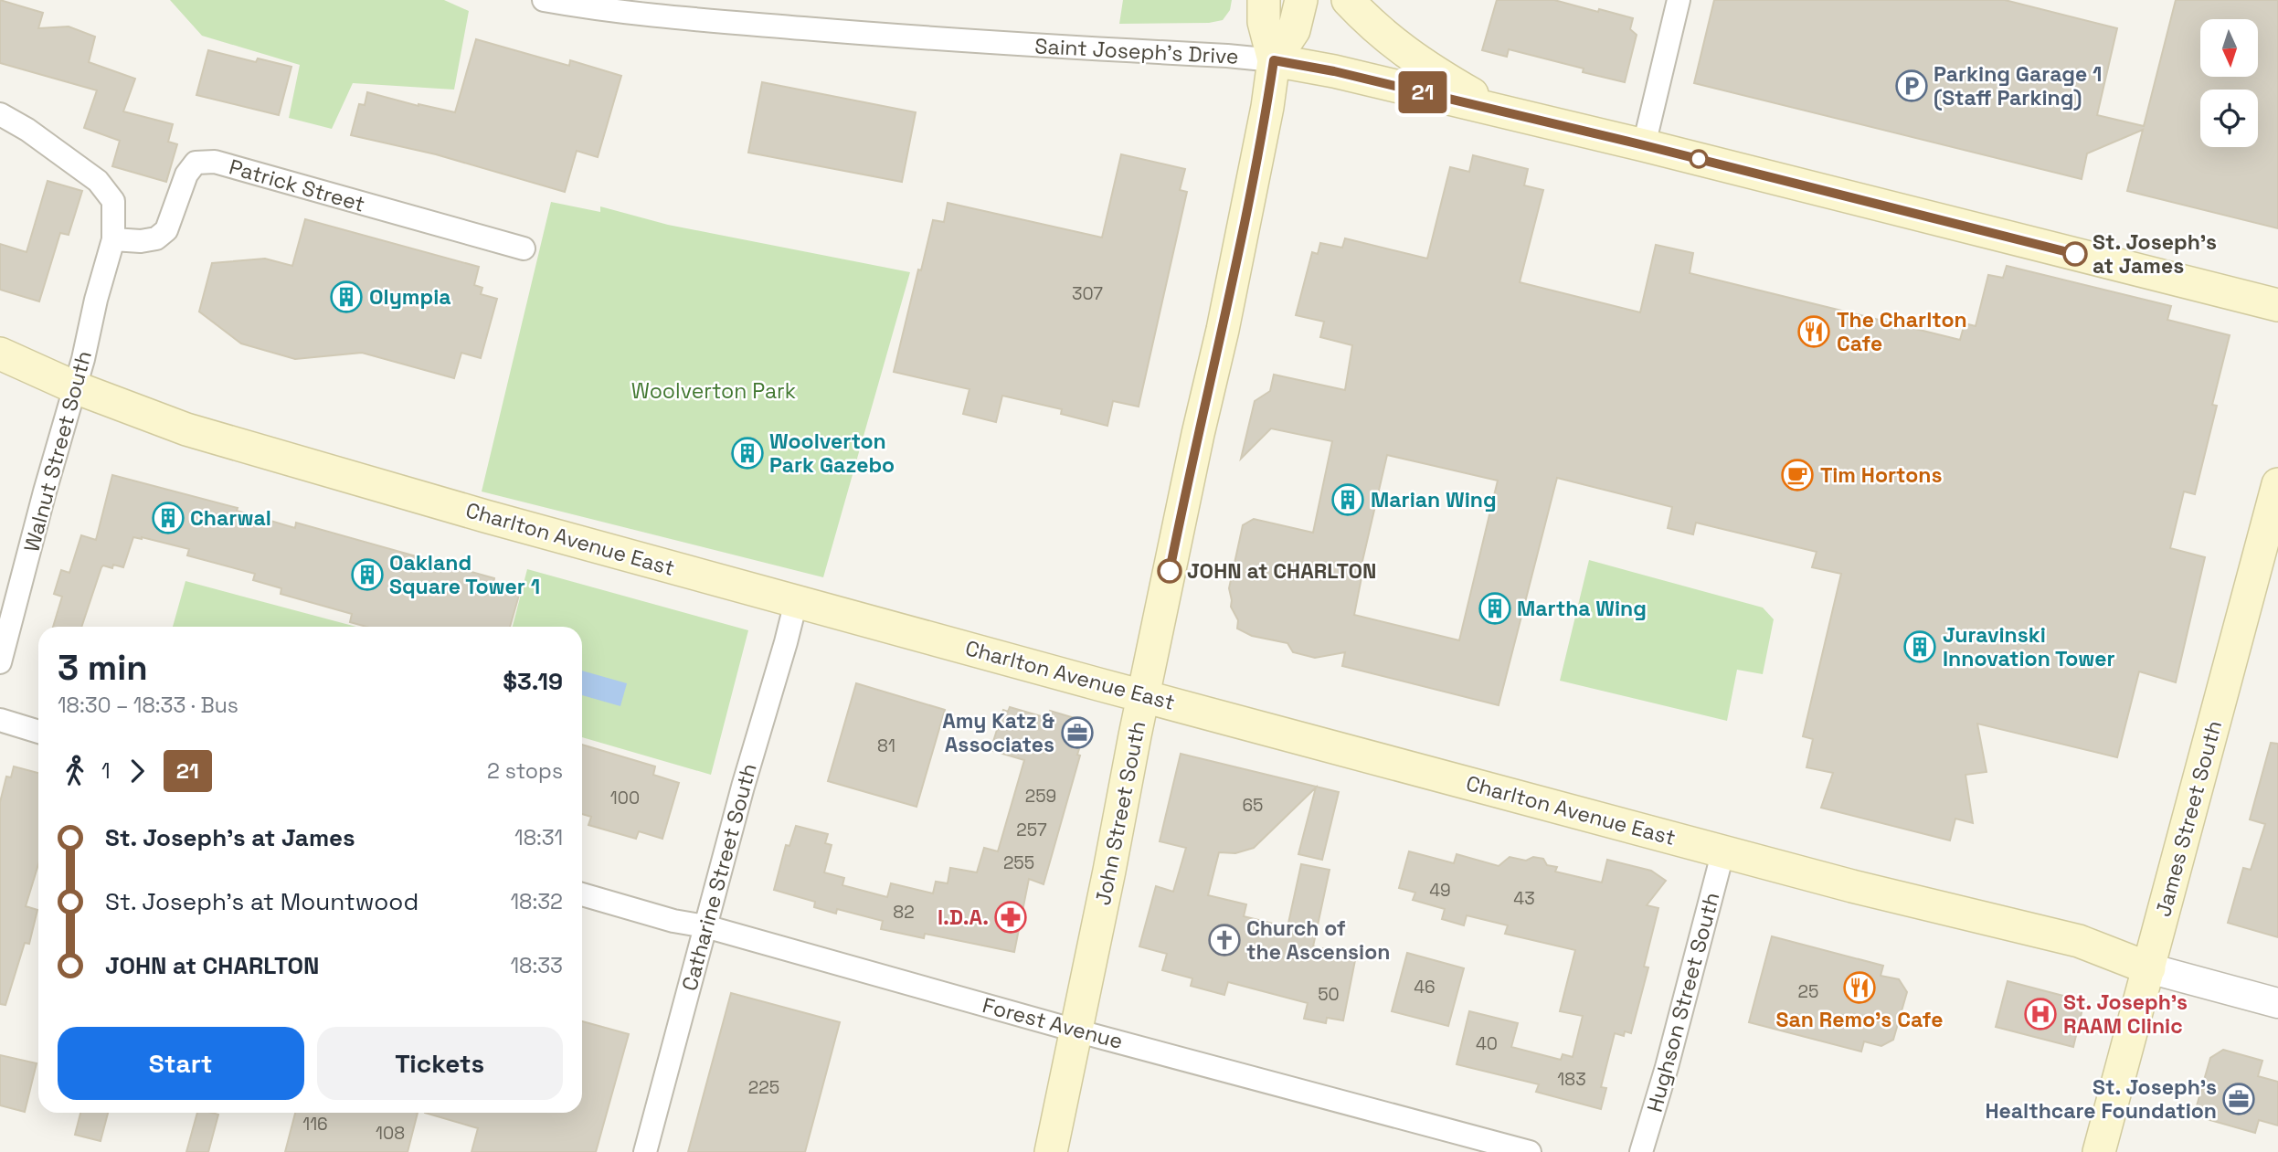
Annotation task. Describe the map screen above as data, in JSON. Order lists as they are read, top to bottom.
{
  "streets": {
    "main road": [
      "Saint Joseph's Drive",
      "Charlton Avenue East",
      "John Street South",
      "James Street South"
    ],
    "street": [
      "Patrick Street",
      "Walnut Street South",
      "Catharine Street South",
      "Hughson Street South",
      "Forest Avenue"
    ]
  },
  "crossings": [
    ["Saint Joseph's Drive", "John Street South"],
    ["Patrick Street", "Walnut Street South"],
    ["Walnut Street South", "Charlton Avenue East"],
    ["Charlton Avenue East", "John Street South"],
    ["Charlton Avenue East", "James Street South"],
    ["Charlton Avenue East", "Catharine Street South"],
    ["Charlton Avenue East", "Hughson Street South"],
    ["John Street South", "Forest Avenue"],
    ["Catharine Street South", "Forest Avenue"]
  ],
  "parks": ["Woolverton Park"],
  "places": {
    "parking": ["Parking Garage 1 (Staff Parking)"],
    "other": ["St. Joseph's at James", "JOHN at CHARLTON"],
    "building": [
      "Olympia",
      "Woolverton Park Gazebo",
      "Marian Wing",
      "Charwal",
      "Oakland Square Tower 1",
      "Martha Wing",
      "Juravinski Innovation Tower"
    ],
    "restaurant": ["The Charlton Cafe", "San Remo's Cafe"],
    "cafe": ["Tim Hortons"],
    "office": ["Amy Katz & Associates", "St. Joseph's Healthcare Foundation"],
    "pharmacy": ["I.D.A."],
    "church": ["Church of the Ascension"],
    "hospital": ["St. Joseph's RAAM Clinic"]
  },
  "lines": ["bus line 21"],
  "house_numbers": [
    "307",
    "81",
    "259",
    "100",
    "65",
    "257",
    "255",
    "49",
    "43",
    "82",
    "46",
    "25",
    "50",
    "40",
    "183",
    "225",
    "116",
    "108"
  ],
  "north": "bottom",
  "page": {
    "on_map": "21",
    "heading": ["3 min", "18:30 – 18:33 · Bus", "$3.19"],
    "legs": ["1", "21", "2 stops"],
    "list": [
      {
        "name": "St. Joseph's at James",
        "value": "18:31"
      },
      {
        "name": "St. Joseph's at Mountwood",
        "value": "18:32"
      },
      {
        "name": "JOHN at CHARLTON",
        "value": "18:33"
      }
    ],
    "buttons": ["Start", "Tickets"]
  }
}
